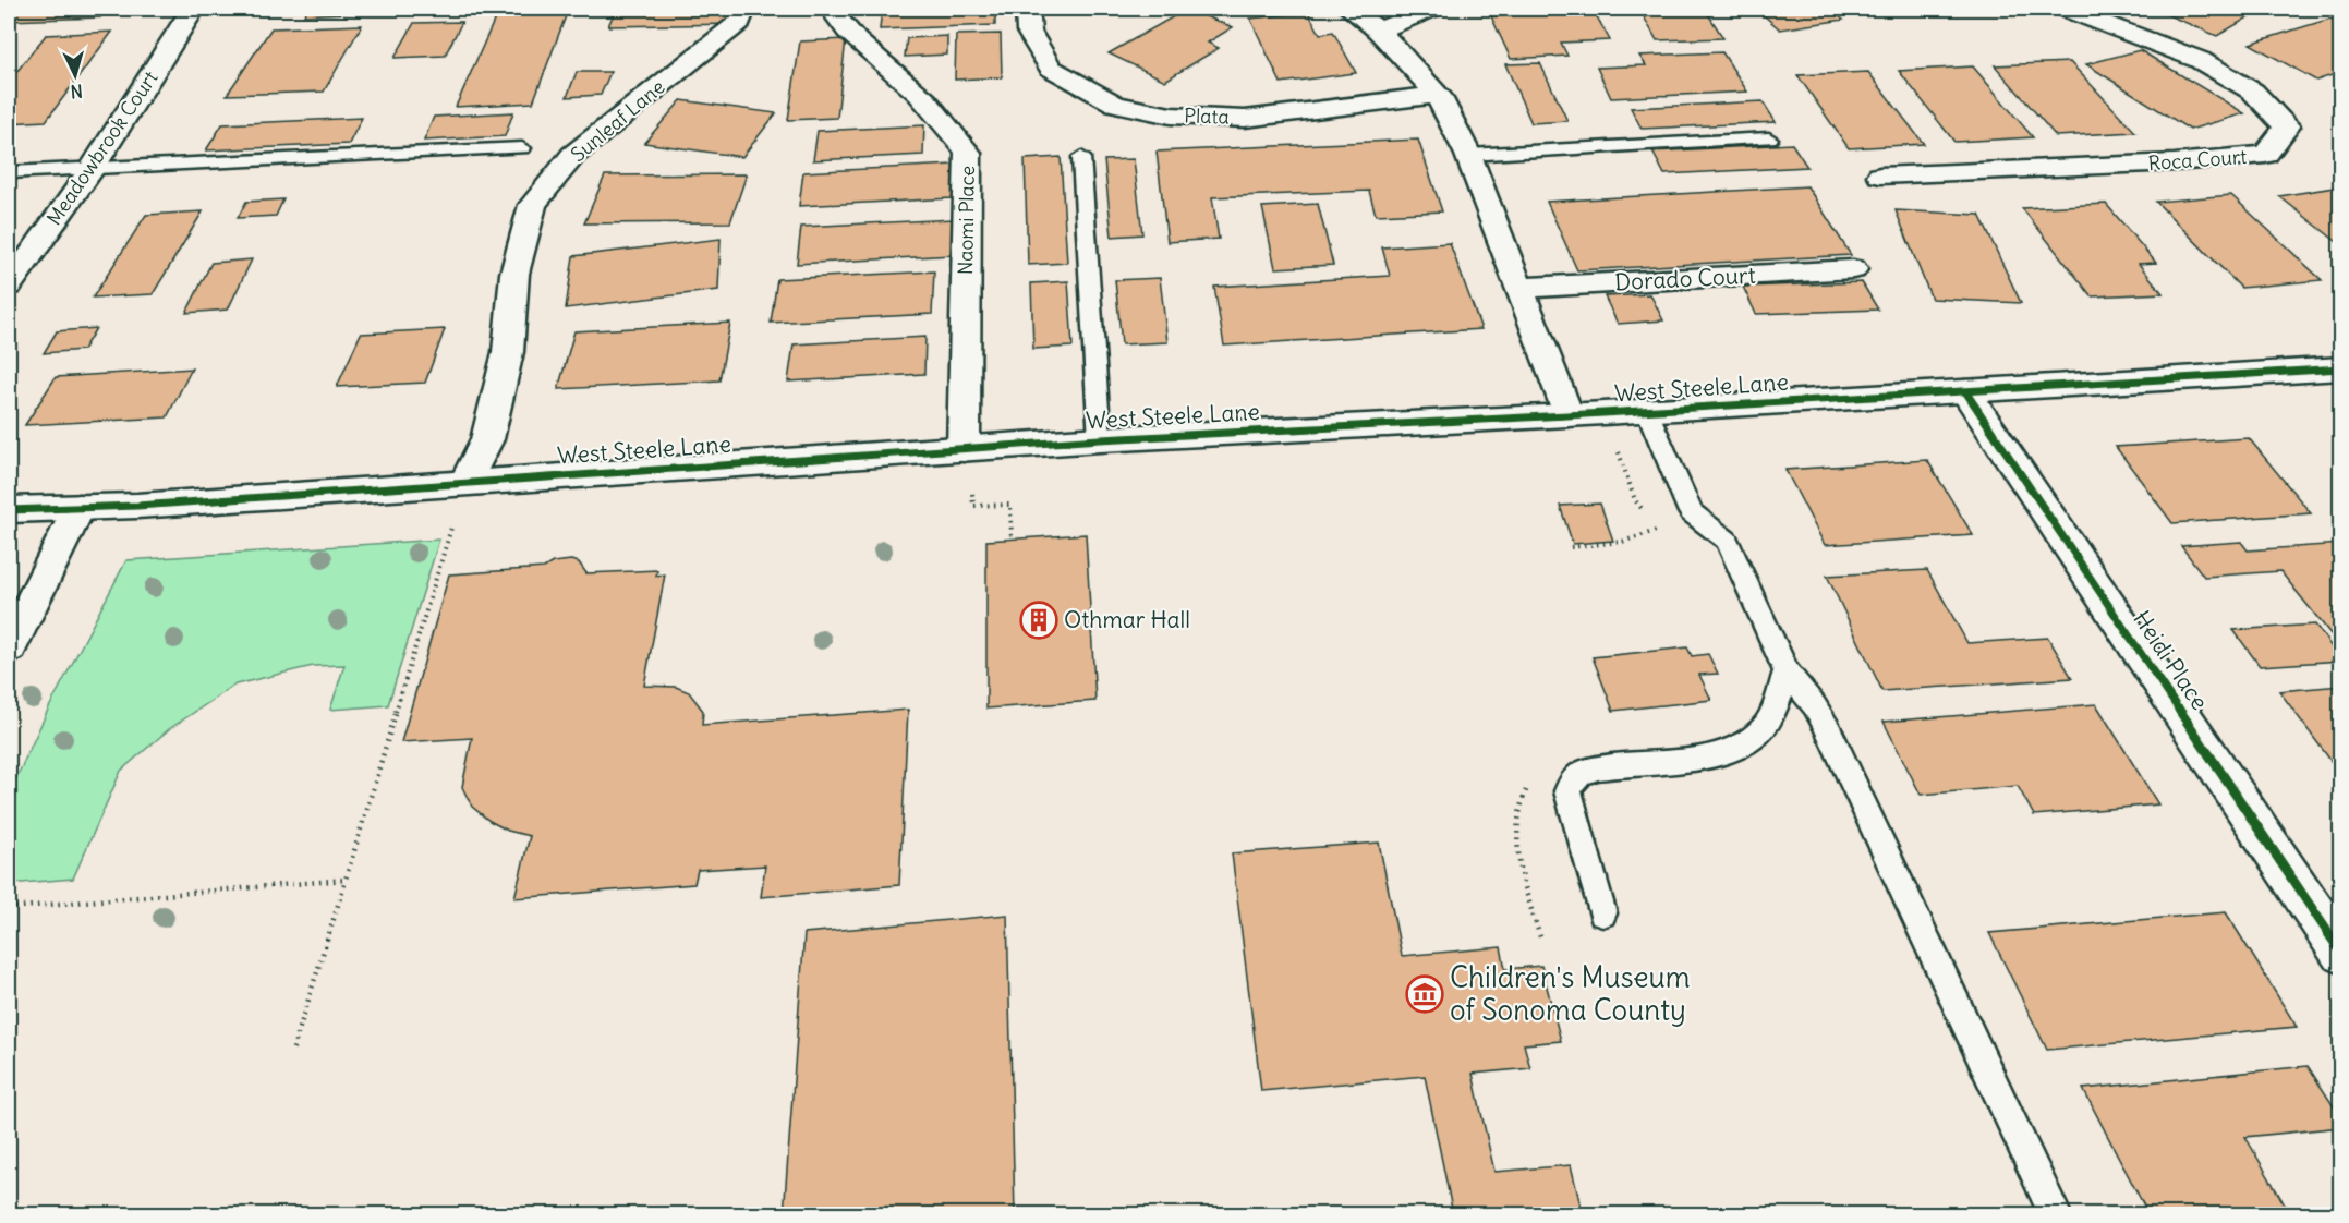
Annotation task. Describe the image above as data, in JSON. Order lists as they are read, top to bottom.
{
  "streets": {
    "street": [
      "Plata",
      "Sunleaf Lane",
      "Meadowbrook Court",
      "Roca Court",
      "Naomi Place",
      "Dorado Court",
      "West Steele Lane",
      "Heidi Place"
    ]
  },
  "crossings": [
    ["Sunleaf Lane", "West Steele Lane"],
    ["Naomi Place", "West Steele Lane"],
    ["West Steele Lane", "Heidi Place"]
  ],
  "places": {
    "building": ["Othmar Hall"],
    "museum": ["Children's Museum of Sonoma County"]
  },
  "north": "bottom"
}
